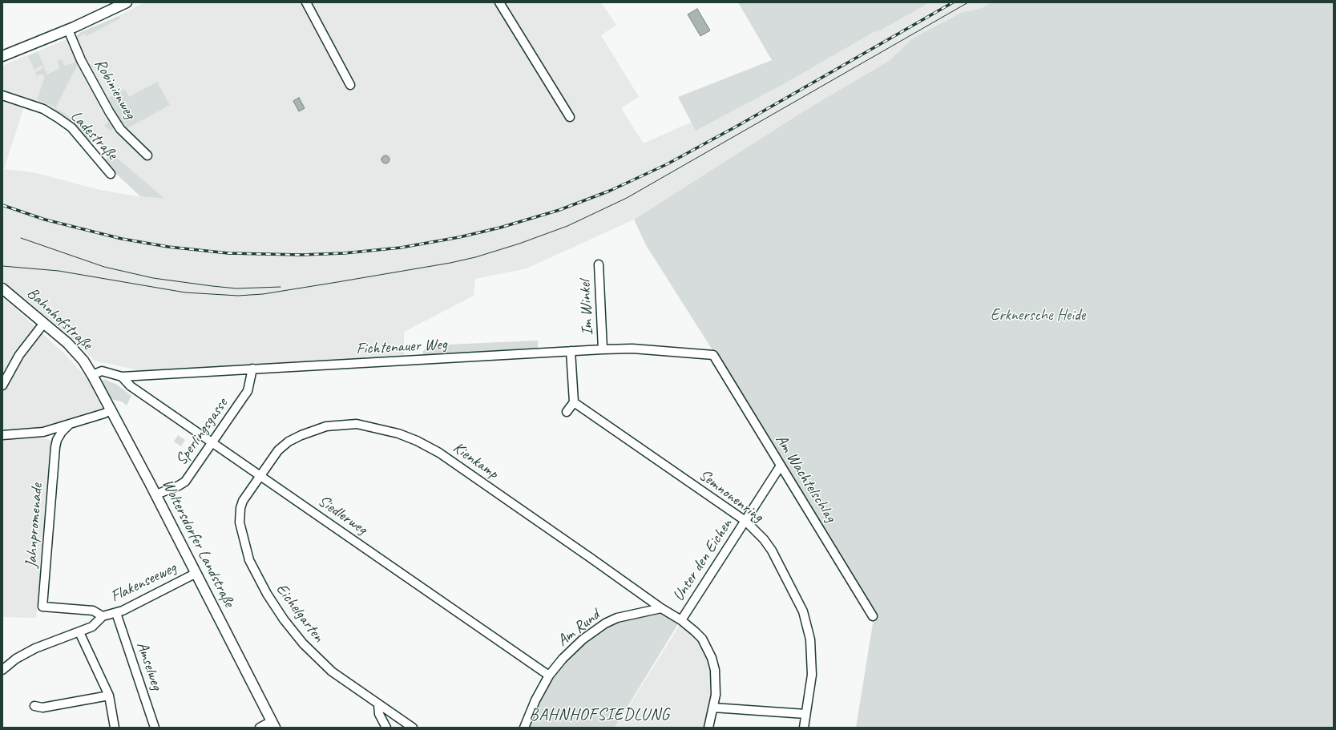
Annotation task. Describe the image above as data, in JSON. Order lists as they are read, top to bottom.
{
  "streets": {
    "main road": ["Bahnhofstraße", "Woltersdorfer Landstraße"],
    "street": [
      "Robinienweg",
      "Ladestraße",
      "Im Winkel",
      "Fichtenauer Weg",
      "Sperlingsgasse",
      "Kienkamp",
      "Am Wachtelschlag",
      "Semnonenring",
      "Siedlerweg",
      "Jahnpromenade",
      "Unter den Eichen",
      "Flakenseeweg",
      "Eichelgarten",
      "Am Rund",
      "Amselweg"
    ]
  },
  "crossings": [
    ["Im Winkel", "Fichtenauer Weg"],
    ["Bahnhofstraße", "Fichtenauer Weg"],
    ["Bahnhofstraße", "Woltersdorfer Landstraße"],
    ["Fichtenauer Weg", "Sperlingsgasse"],
    ["Fichtenauer Weg", "Am Wachtelschlag"],
    ["Fichtenauer Weg", "Siedlerweg"],
    ["Fichtenauer Weg", "Woltersdorfer Landstraße"],
    ["Sperlingsgasse", "Siedlerweg"],
    ["Sperlingsgasse", "Woltersdorfer Landstraße"],
    ["Kienkamp", "Siedlerweg"],
    ["Kienkamp", "Eichelgarten"],
    ["Kienkamp", "Am Rund"],
    ["Am Wachtelschlag", "Unter den Eichen"],
    ["Semnonenring", "Unter den Eichen"],
    ["Siedlerweg", "Eichelgarten"],
    ["Siedlerweg", "Am Rund"],
    ["Jahnpromenade", "Flakenseeweg"],
    ["Woltersdorfer Landstraße", "Flakenseeweg"],
    ["Flakenseeweg", "Amselweg"]
  ],
  "districts": ["BAHNHOFSIEDLUNG"],
  "parks": ["Erknersche Heide"]
}
